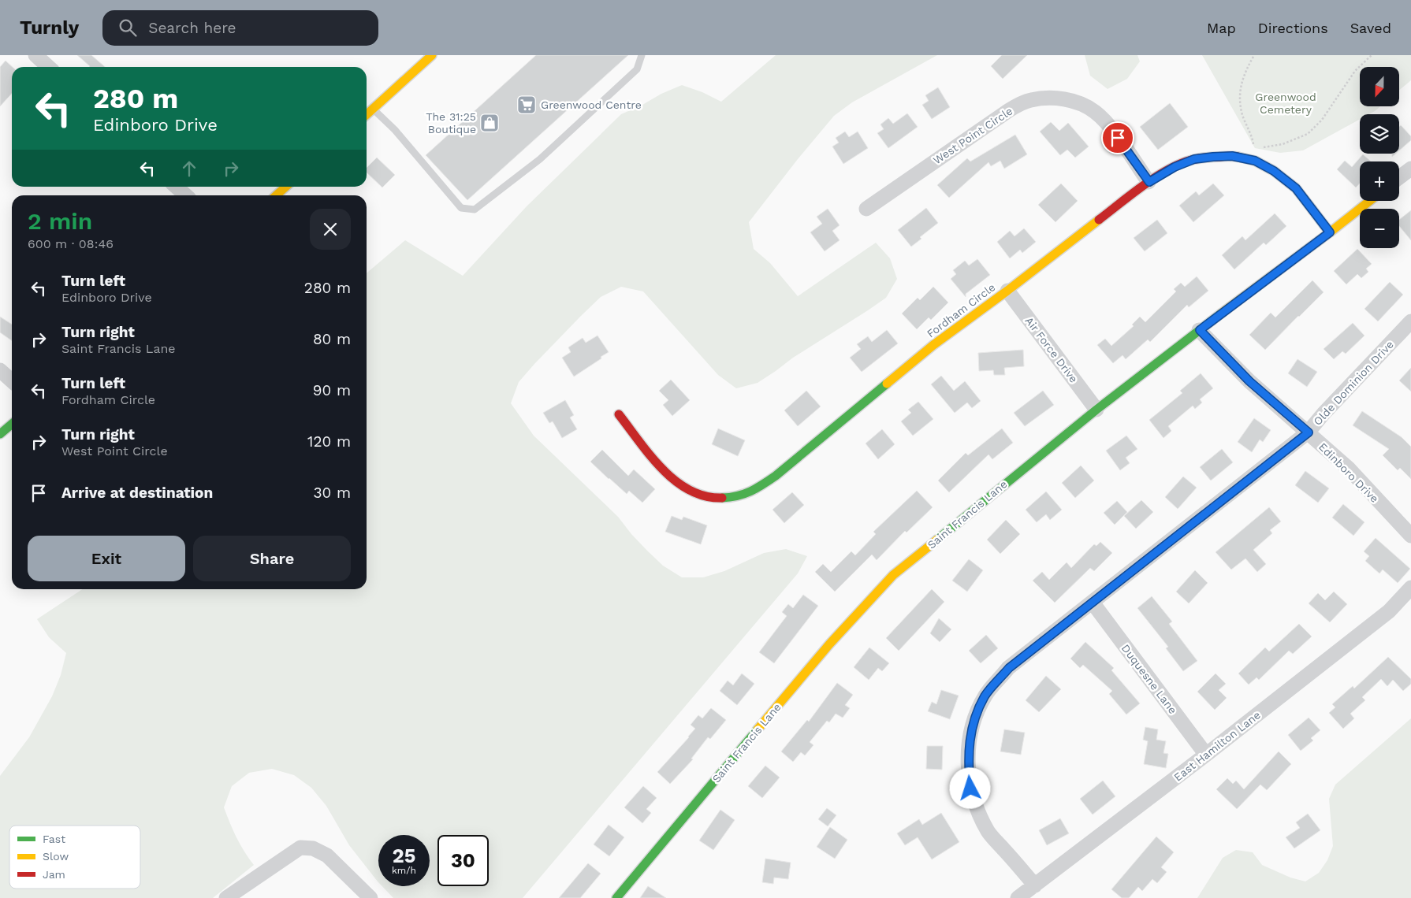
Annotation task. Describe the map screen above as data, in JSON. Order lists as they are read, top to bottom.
{
  "streets": {
    "street": [
      "West Point Circle",
      "Fordham Circle",
      "Air Force Drive",
      "Olde Dominion Drive",
      "Edinboro Drive",
      "Saint Francis Lane",
      "Duquesne Lane",
      "East Hamilton Lane"
    ]
  },
  "crossings": [
    ["West Point Circle", "Fordham Circle"],
    ["Fordham Circle", "Air Force Drive"],
    ["Fordham Circle", "Saint Francis Lane"],
    ["Air Force Drive", "Saint Francis Lane"],
    ["Olde Dominion Drive", "Edinboro Drive"],
    ["Olde Dominion Drive", "Duquesne Lane"],
    ["Olde Dominion Drive", "East Hamilton Lane"],
    ["Edinboro Drive", "Saint Francis Lane"],
    ["Duquesne Lane", "East Hamilton Lane"]
  ],
  "parks": ["Greenwood Cemetery"],
  "places": {
    "supermarket": ["Greenwood Centre"],
    "shop": ["The 31:25 Boutique"]
  },
  "legend": ["Fast", "Slow", "Jam"],
  "north": "bottom",
  "page": {
    "header": "Turnly",
    "search": "Search here",
    "nav": ["Map", "Directions", "Saved"],
    "map_buttons": ["+", "−"],
    "turn": ["280 m", "Edinboro Drive"],
    "heading": ["2 min", "600 m · 08:46"],
    "list": [
      {
        "name": "Turn left",
        "note": "Edinboro Drive",
        "value": "280 m"
      },
      {
        "name": "Turn right",
        "note": "Saint Francis Lane",
        "value": "80 m"
      },
      {
        "name": "Turn left",
        "note": "Fordham Circle",
        "value": "90 m"
      },
      {
        "name": "Turn right",
        "note": "West Point Circle",
        "value": "120 m"
      },
      {
        "name": "Arrive at destination",
        "value": "30 m"
      }
    ],
    "buttons": ["Exit", "Share"],
    "speed": "25 km/h",
    "limit": "30"
  }
}
